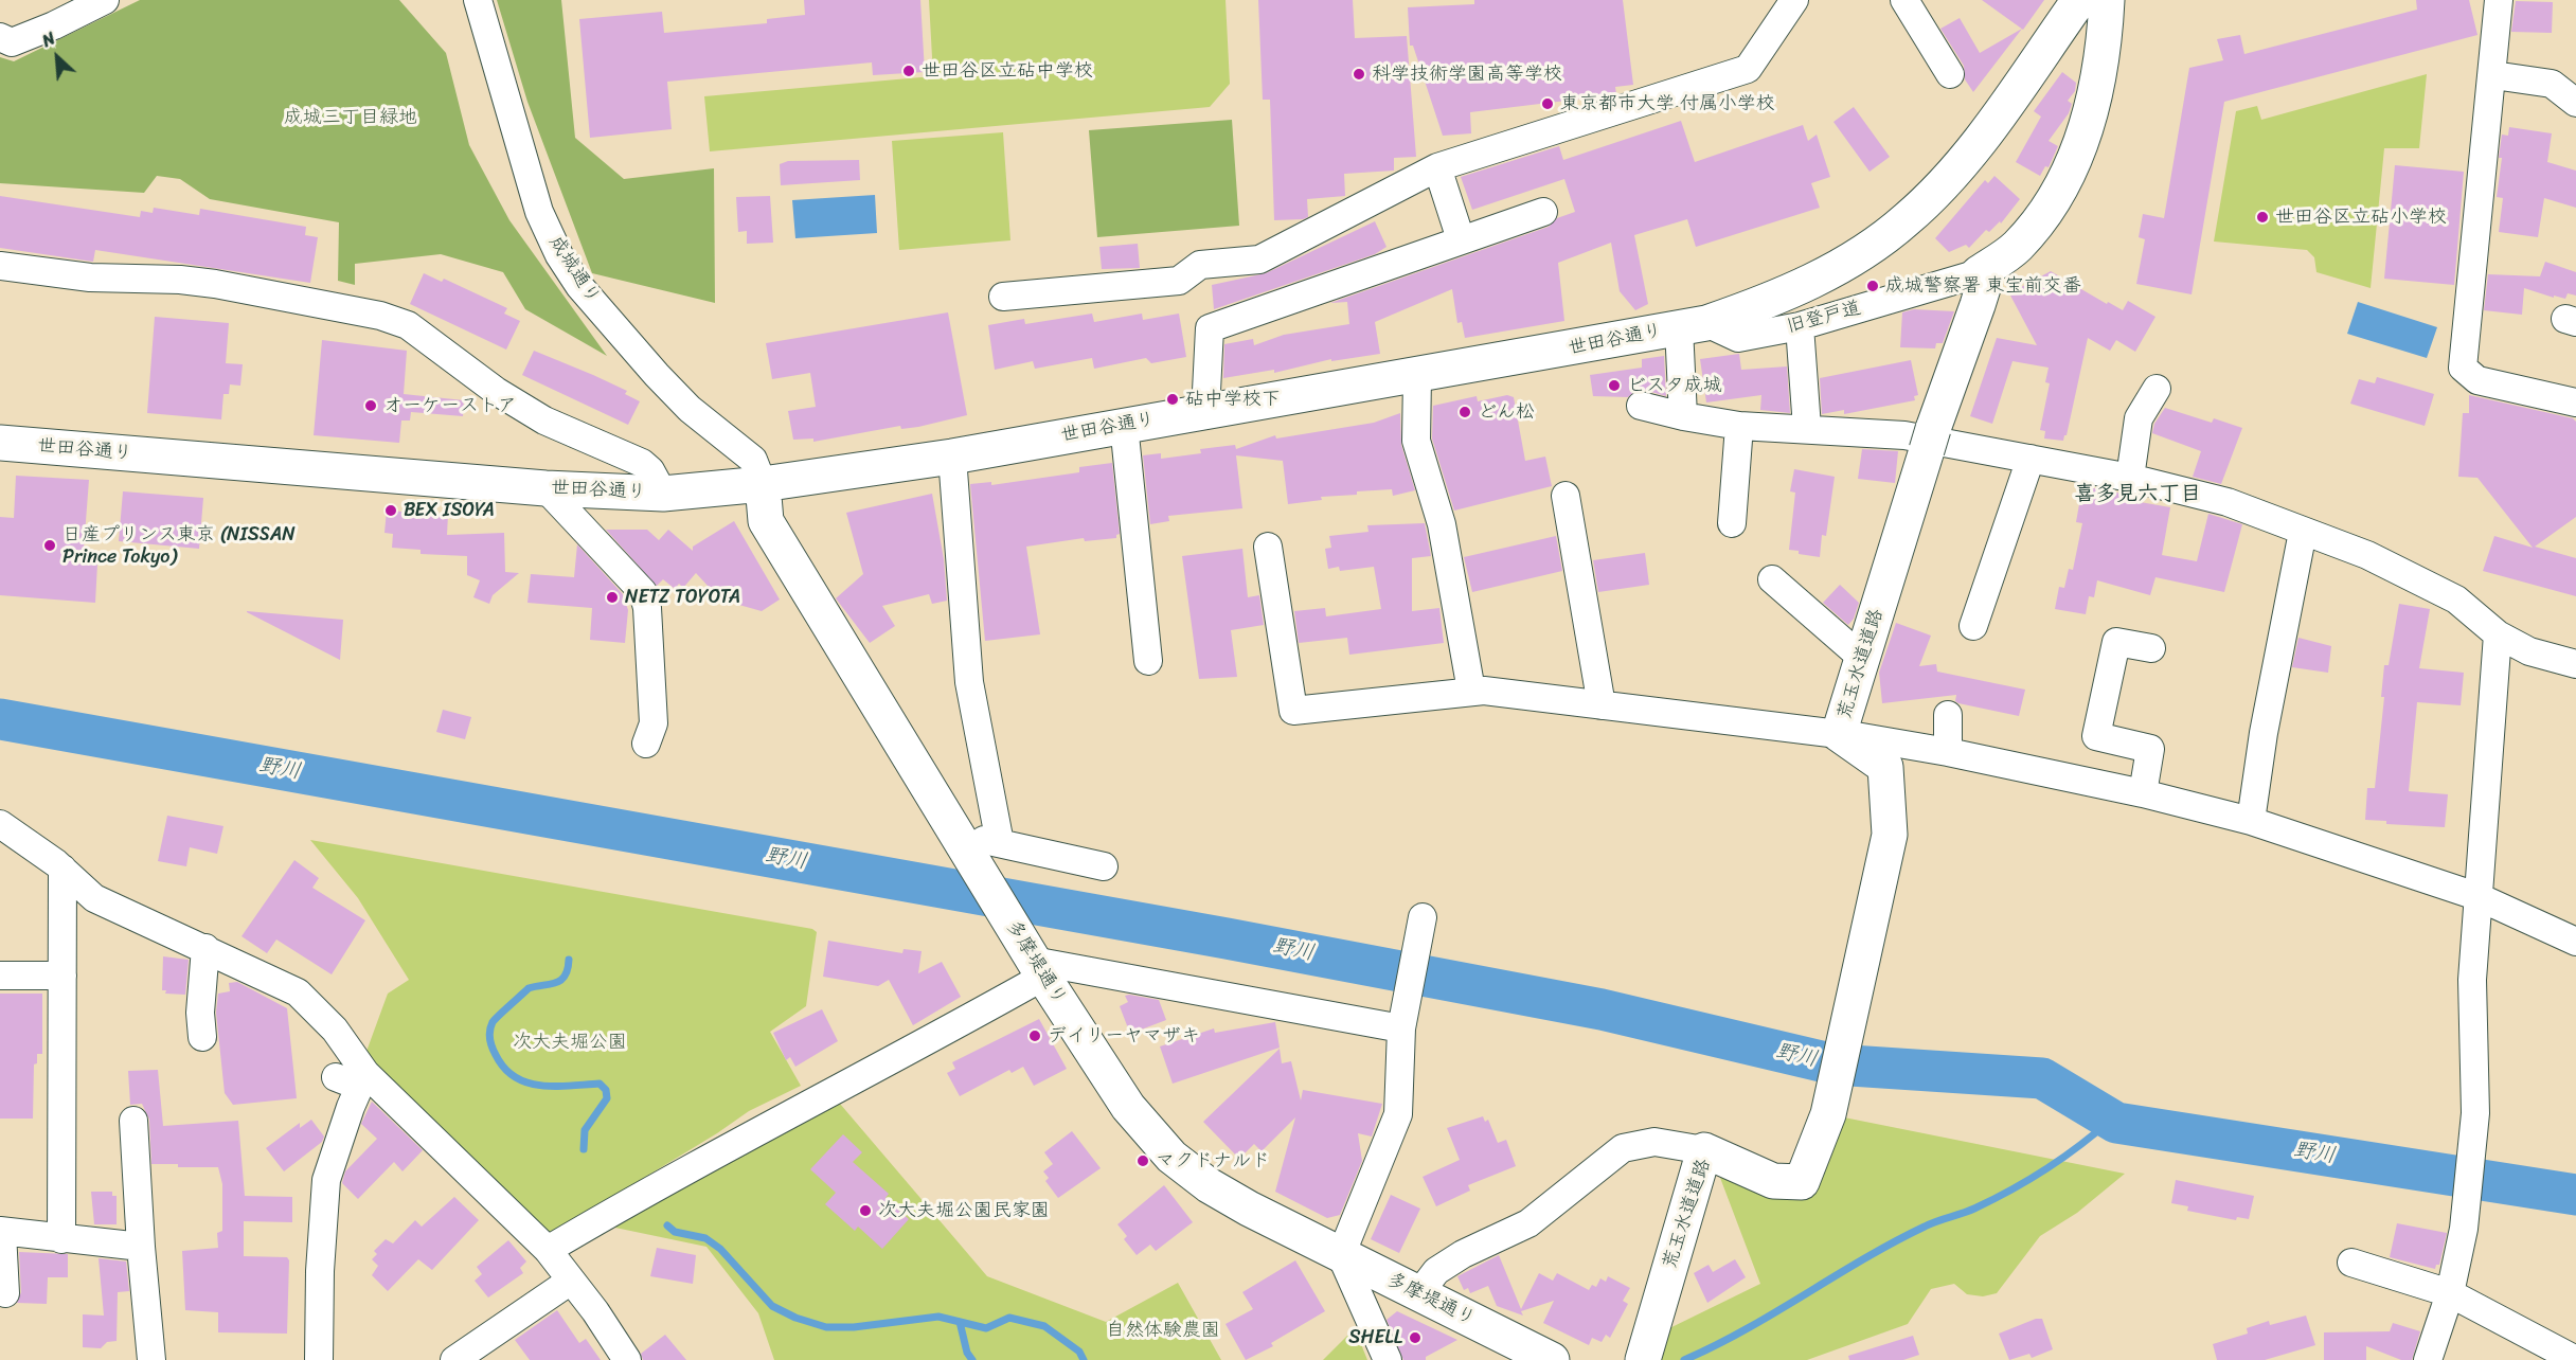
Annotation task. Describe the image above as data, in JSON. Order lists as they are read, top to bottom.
{
  "streets": {
    "main road": ["世田谷通り", "荒玉水道道路", "多摩堤通り"],
    "street": ["成城通り", "旧登戸道"]
  },
  "crossings": [
    ["成城通り", "世田谷通り"],
    ["成城通り", "多摩堤通り"],
    ["旧登戸道", "世田谷通り"],
    ["旧登戸道", "荒玉水道道路"],
    ["世田谷通り", "多摩堤通り"]
  ],
  "districts": ["喜多見六丁目"],
  "water": ["野川"],
  "parks": ["成城三丁目緑地", "次大夫堀公園", "自然体験農園"],
  "places": [
    "世田谷区立砧中学校",
    "科学技術学園高等学校",
    "東京都市大学 付属小学校",
    "世田谷区立砧小学校",
    "成城警察署 東宝前交番",
    "ビスタ成城",
    "砧中学校下",
    "オーケーストア",
    "どん松",
    "BEX ISOYA",
    "日産プリンス東京 (NISSAN Prince Tokyo)",
    "NETZ TOYOTA",
    "デイリーヤマザキ",
    "マクドナルド",
    "次大夫堀公園民家園",
    "SHELL"
  ],
  "north": "top left"
}
